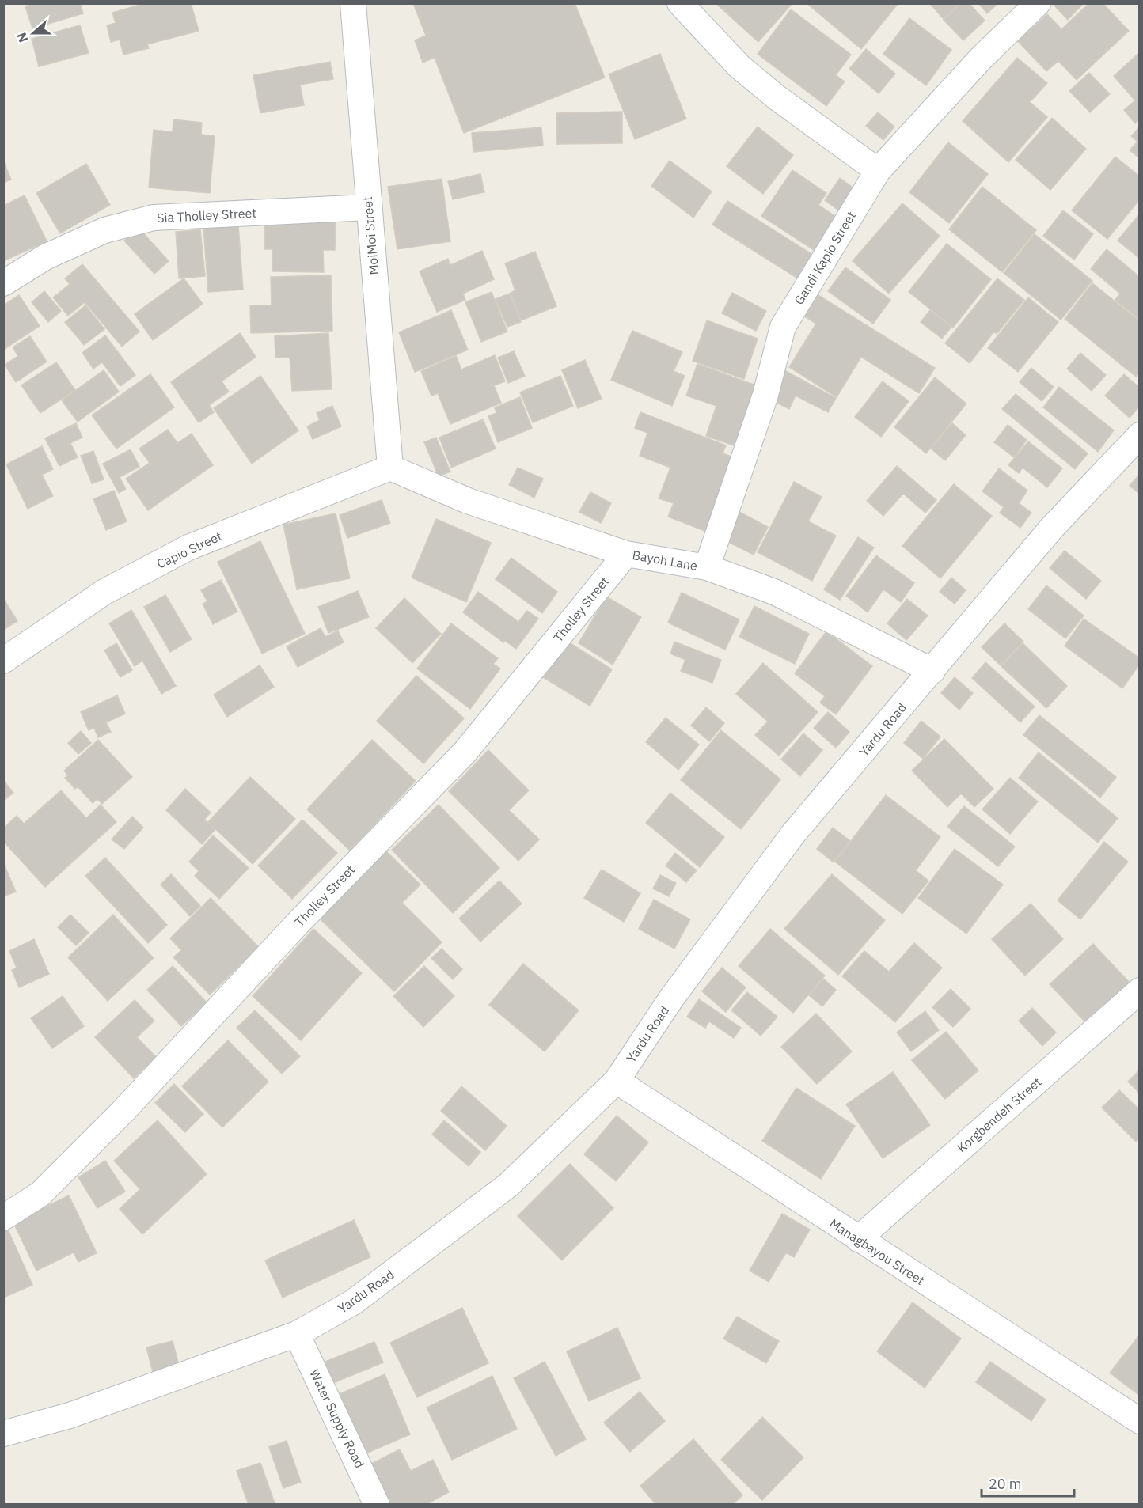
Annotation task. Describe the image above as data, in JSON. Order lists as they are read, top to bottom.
{
  "streets": {
    "street": [
      "Sia Tholley Street",
      "MoiMoi Street",
      "Gandi Kapio Street",
      "Capio Street",
      "Bayoh Lane",
      "Tholley Street",
      "Yardu Road",
      "Korgbendeh Street",
      "Managbayou Street",
      "Water Supply Road"
    ]
  },
  "crossings": [
    ["Sia Tholley Street", "MoiMoi Street"],
    ["MoiMoi Street", "Capio Street"],
    ["MoiMoi Street", "Bayoh Lane"],
    ["Gandi Kapio Street", "Bayoh Lane"],
    ["Capio Street", "Bayoh Lane"],
    ["Bayoh Lane", "Tholley Street"],
    ["Bayoh Lane", "Yardu Road"],
    ["Yardu Road", "Managbayou Street"],
    ["Yardu Road", "Water Supply Road"],
    ["Korgbendeh Street", "Managbayou Street"]
  ],
  "scale_bar": "20 m",
  "north": "left"
}
